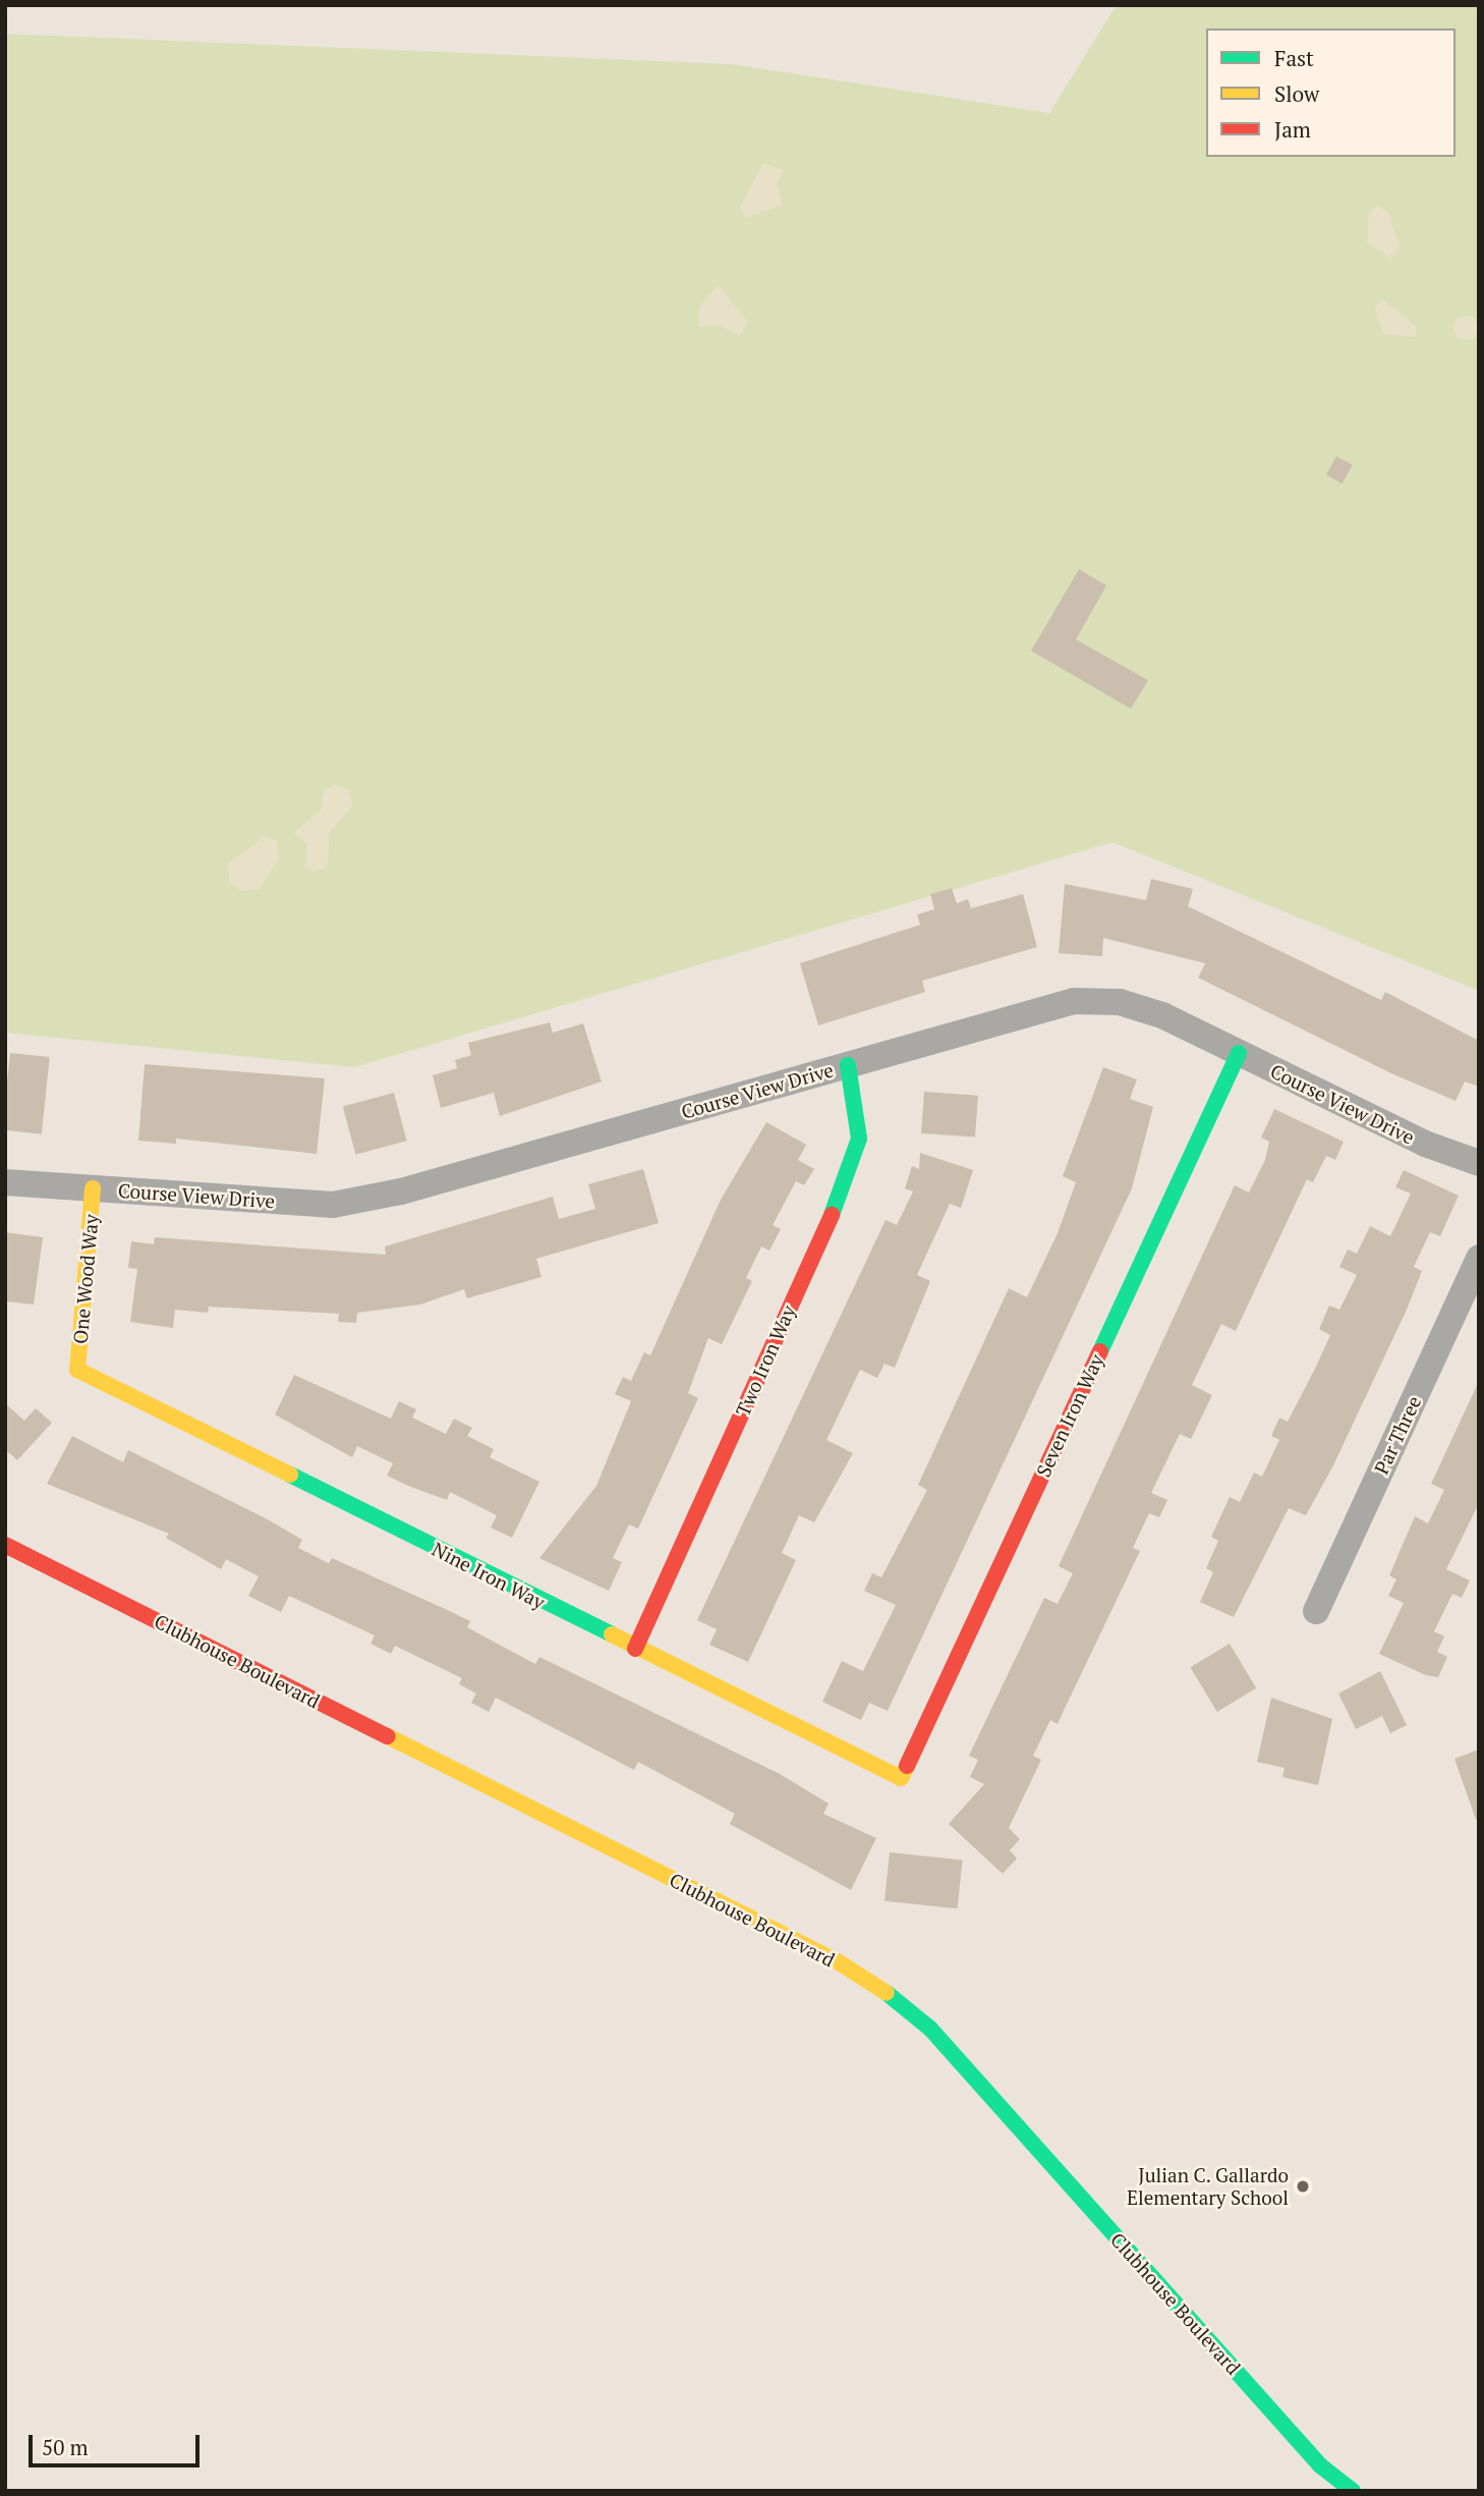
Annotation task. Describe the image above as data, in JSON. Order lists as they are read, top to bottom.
{
  "streets": {
    "street": [
      "Course View Drive",
      "One Wood Way",
      "Two Iron Way",
      "Seven Iron Way",
      "Par Three",
      "Nine Iron Way",
      "Clubhouse Boulevard"
    ]
  },
  "crossings": [
    ["Course View Drive", "One Wood Way"],
    ["Course View Drive", "Two Iron Way"],
    ["Course View Drive", "Seven Iron Way"],
    ["One Wood Way", "Nine Iron Way"],
    ["Two Iron Way", "Nine Iron Way"],
    ["Seven Iron Way", "Nine Iron Way"]
  ],
  "places": ["Julian C. Gallardo Elementary School"],
  "legend": ["Fast", "Slow", "Jam"],
  "scale_bar": "50 m"
}
